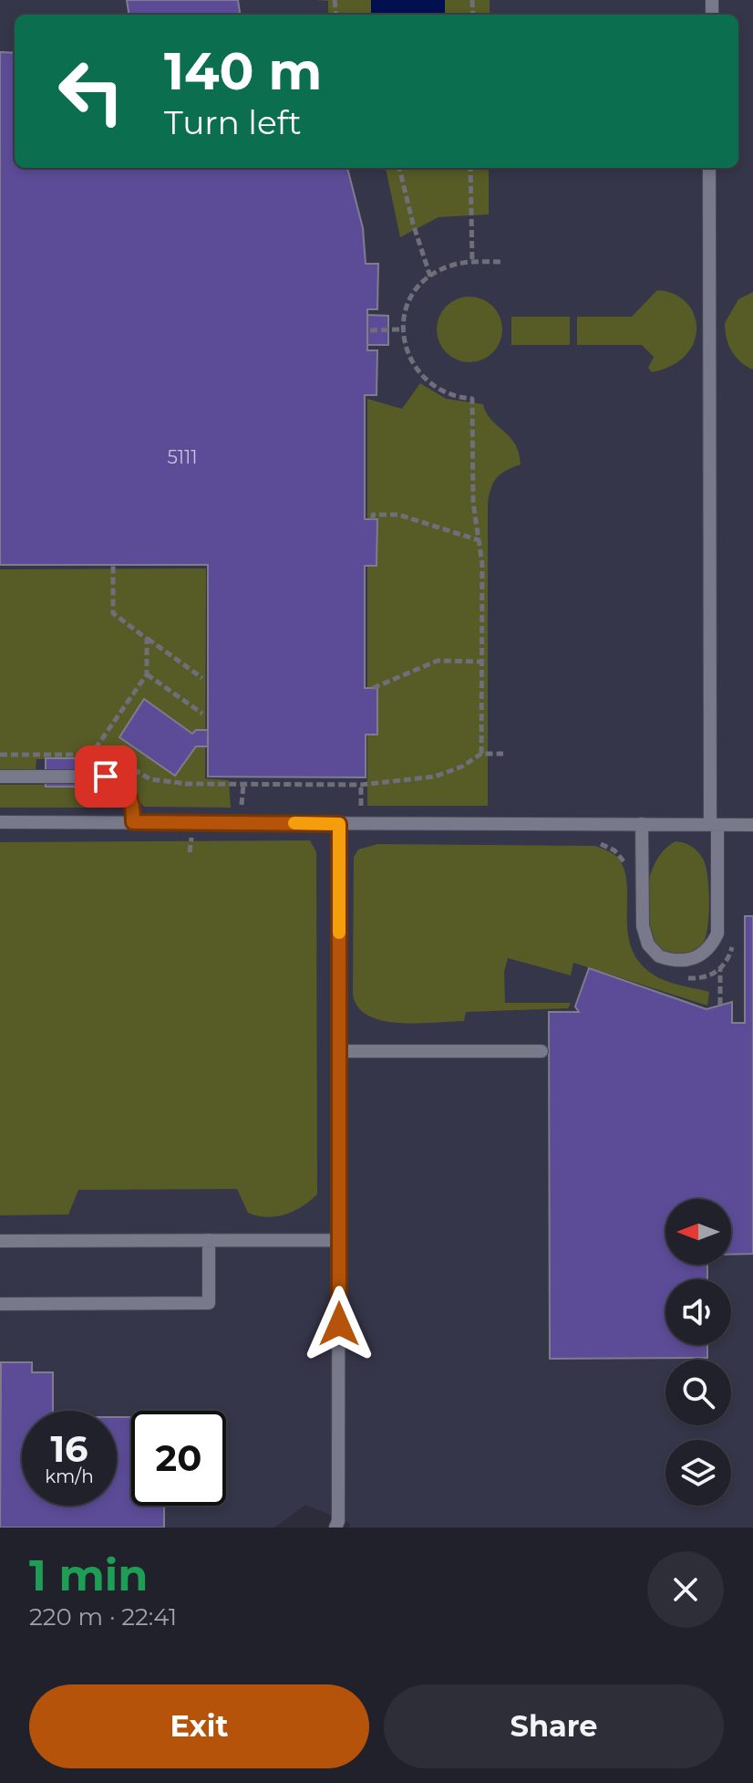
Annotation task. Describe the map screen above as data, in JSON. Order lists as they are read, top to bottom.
{
  "house_numbers": ["5111"],
  "north": "left",
  "page": {
    "turn": ["140 m", "Turn left"],
    "speed": "16 km/h",
    "limit": "20",
    "heading": ["1 min", "220 m · 22:41"],
    "buttons": ["Exit", "Share"]
  }
}
